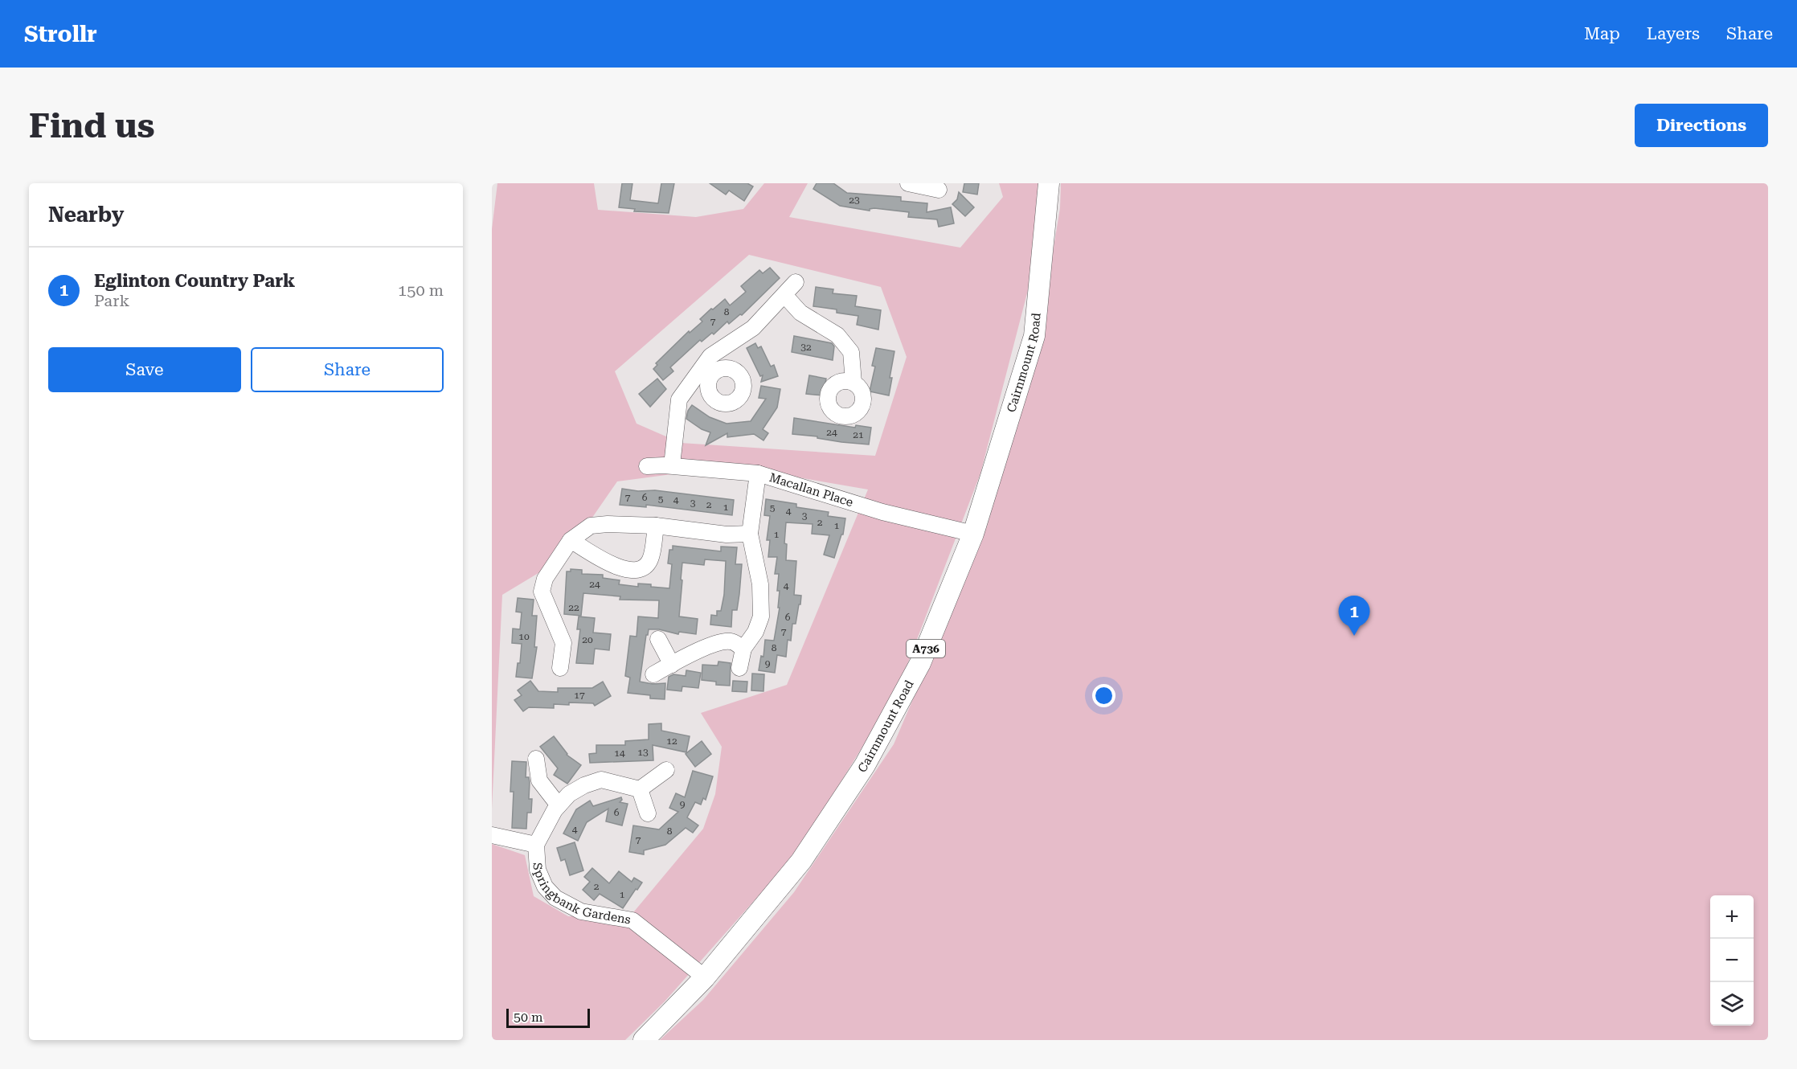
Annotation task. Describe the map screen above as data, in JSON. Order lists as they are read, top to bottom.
{
  "streets": {
    "main road": ["Cairnmount Road", "A736"],
    "street": ["Macallan Place", "Springbank Gardens"]
  },
  "crossings": [
    ["Cairnmount Road", "Macallan Place"],
    ["Cairnmount Road", "Springbank Gardens"]
  ],
  "house_numbers": [
    "23",
    "8",
    "7",
    "32",
    "24",
    "21",
    "7",
    "6",
    "5",
    "4",
    "3",
    "2",
    "1",
    "5",
    "4",
    "3",
    "2",
    "1",
    "1",
    "24",
    "4",
    "22",
    "6",
    "7",
    "10",
    "20",
    "8",
    "9",
    "17",
    "12",
    "13",
    "14",
    "9",
    "6",
    "4",
    "8",
    "7",
    "2",
    "1"
  ],
  "scale_bar": "50 m",
  "page": {
    "header": "Strollr",
    "nav": ["Map", "Layers", "Share"],
    "buttons": [
      "Directions",
      ["Save", "Share"]
    ],
    "title": "Find us",
    "heading": "Nearby",
    "list": [
      {
        "mark": "1",
        "name": "Eglinton Country Park",
        "note": "Park",
        "value": "150 m"
      }
    ],
    "pins": "1",
    "map_buttons": ["+", "−"],
    "scale": "50 m"
  }
}
